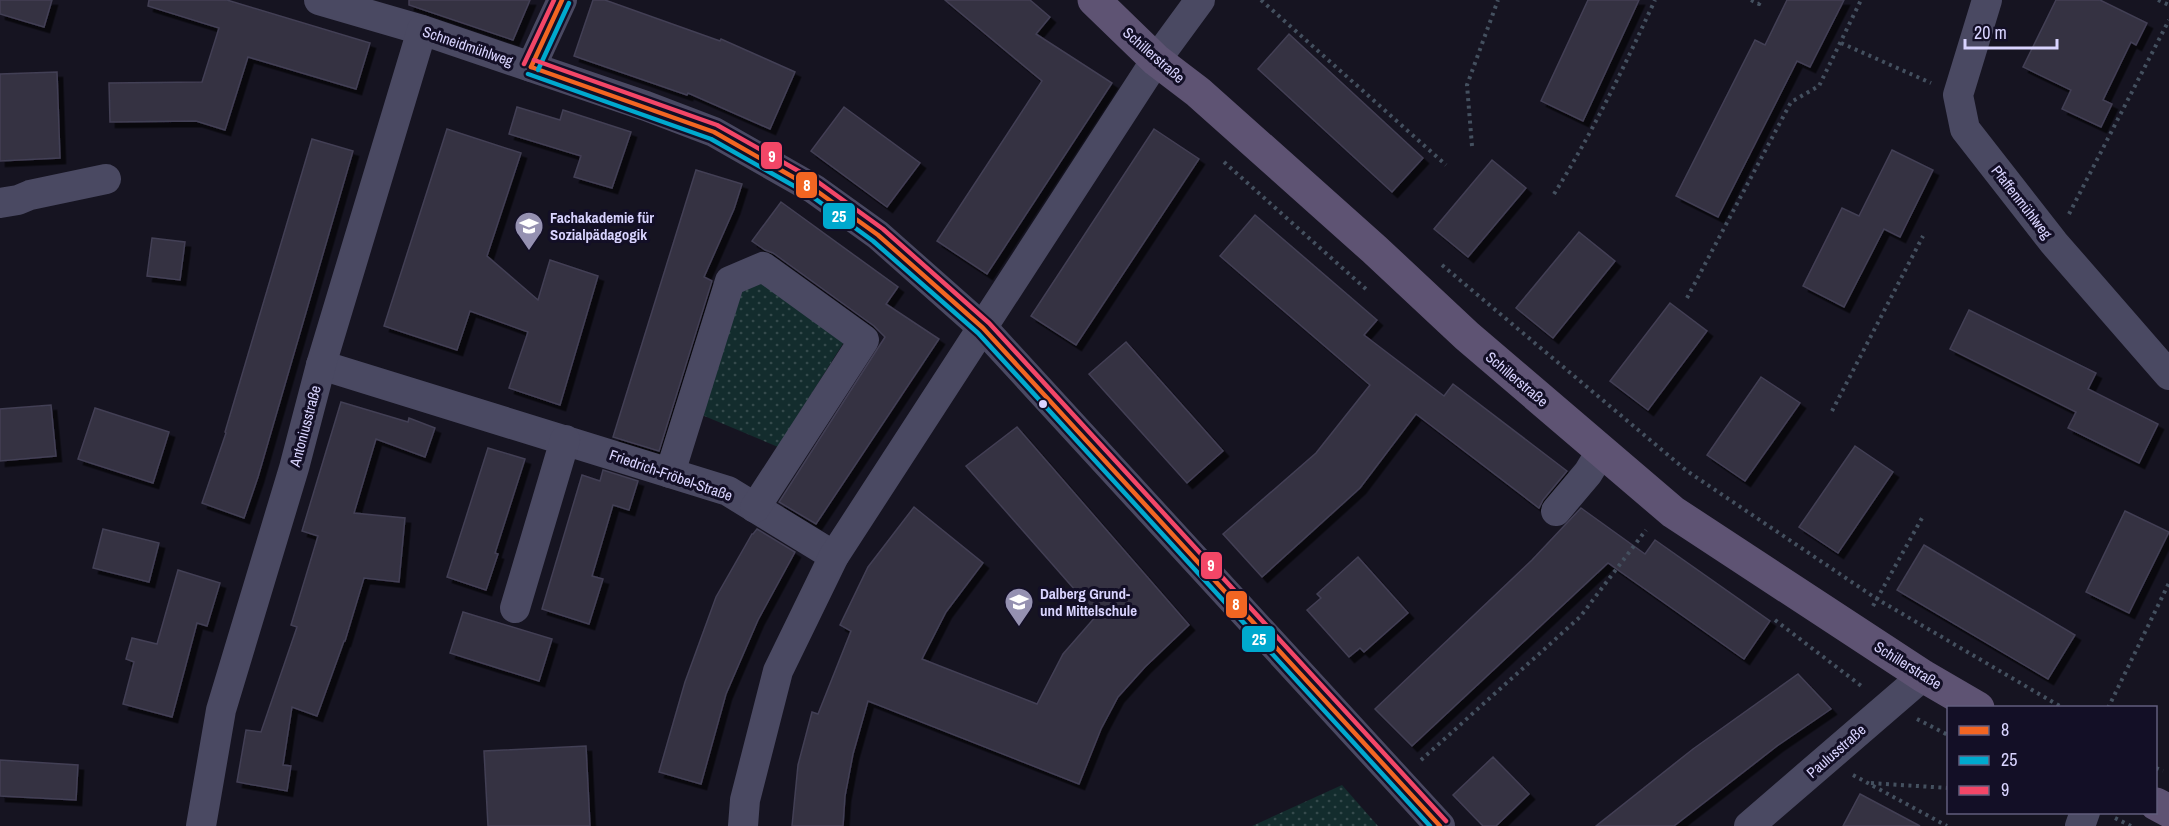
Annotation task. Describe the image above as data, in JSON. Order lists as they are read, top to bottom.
{
  "streets": {
    "main road": ["Schillerstraße"],
    "street": [
      "Schneidmühlweg",
      "Pfaffenmühlweg",
      "Antoniusstraße",
      "Friedrich-Fröbel-Straße",
      "Paulusstraße"
    ]
  },
  "crossings": [
    ["Schneidmühlweg", "Antoniusstraße"],
    ["Schillerstraße", "Paulusstraße"],
    ["Antoniusstraße", "Friedrich-Fröbel-Straße"]
  ],
  "places": {
    "school or university": ["Fachakademie für Sozialpädagogik", "Dalberg Grund- und Mittelschule"]
  },
  "lines": ["transit line 8", "transit line 9", "transit line 25"],
  "legend": ["8", "25", "9"],
  "scale_bar": "20 m"
}
